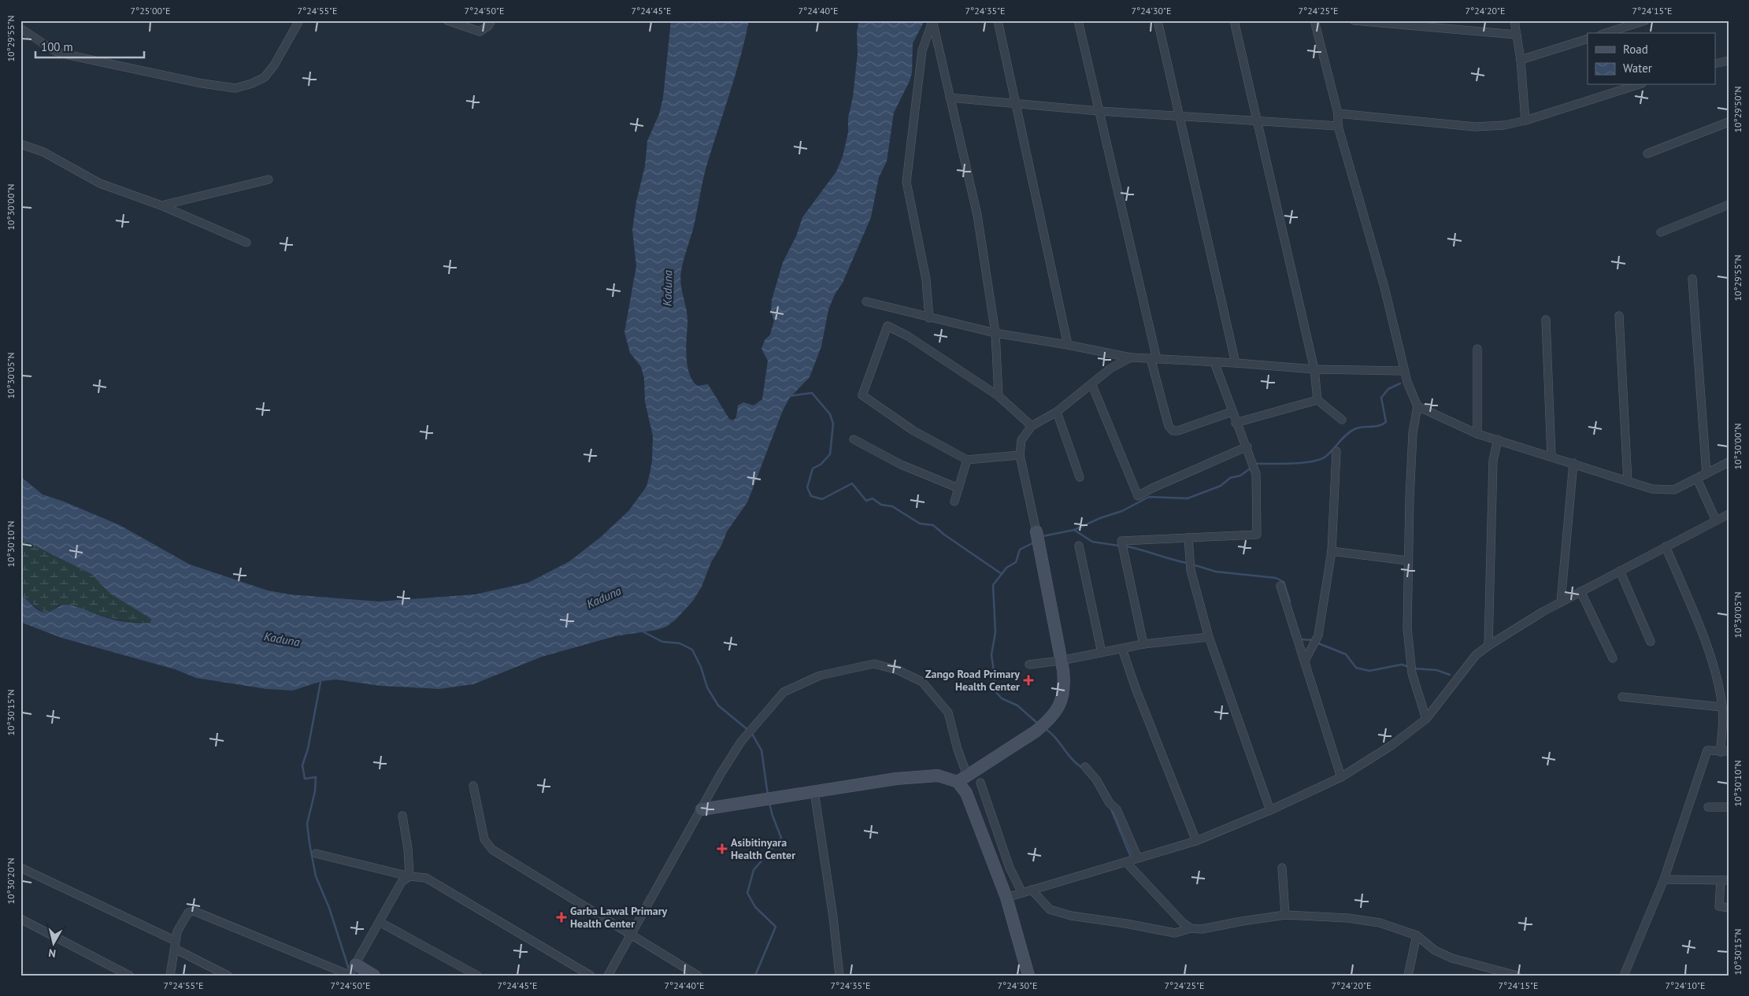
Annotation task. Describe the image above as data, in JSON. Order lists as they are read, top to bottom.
{
  "water": ["Kaduna"],
  "places": {
    "health": ["Zango Road Primary Health Center", "Asibitinyara Health Center", "Garba Lawal Primary Health Center"]
  },
  "legend": ["Road", "Water"],
  "scale_bar": "100 m",
  "north": "bottom",
  "coordinates": [
    "7°25'00\"E",
    "7°24'55\"E",
    "7°24'50\"E",
    "7°24'45\"E",
    "7°24'40\"E",
    "7°24'35\"E",
    "7°24'30\"E",
    "7°24'25\"E",
    "7°24'20\"E",
    "7°24'15\"E",
    "10°29'55\"N",
    "10°29'50\"N",
    "10°30'00\"N",
    "10°30'05\"N",
    "10°30'10\"N",
    "10°30'15\"N",
    "10°30'20\"N",
    "7°24'10\"E"
  ]
}
